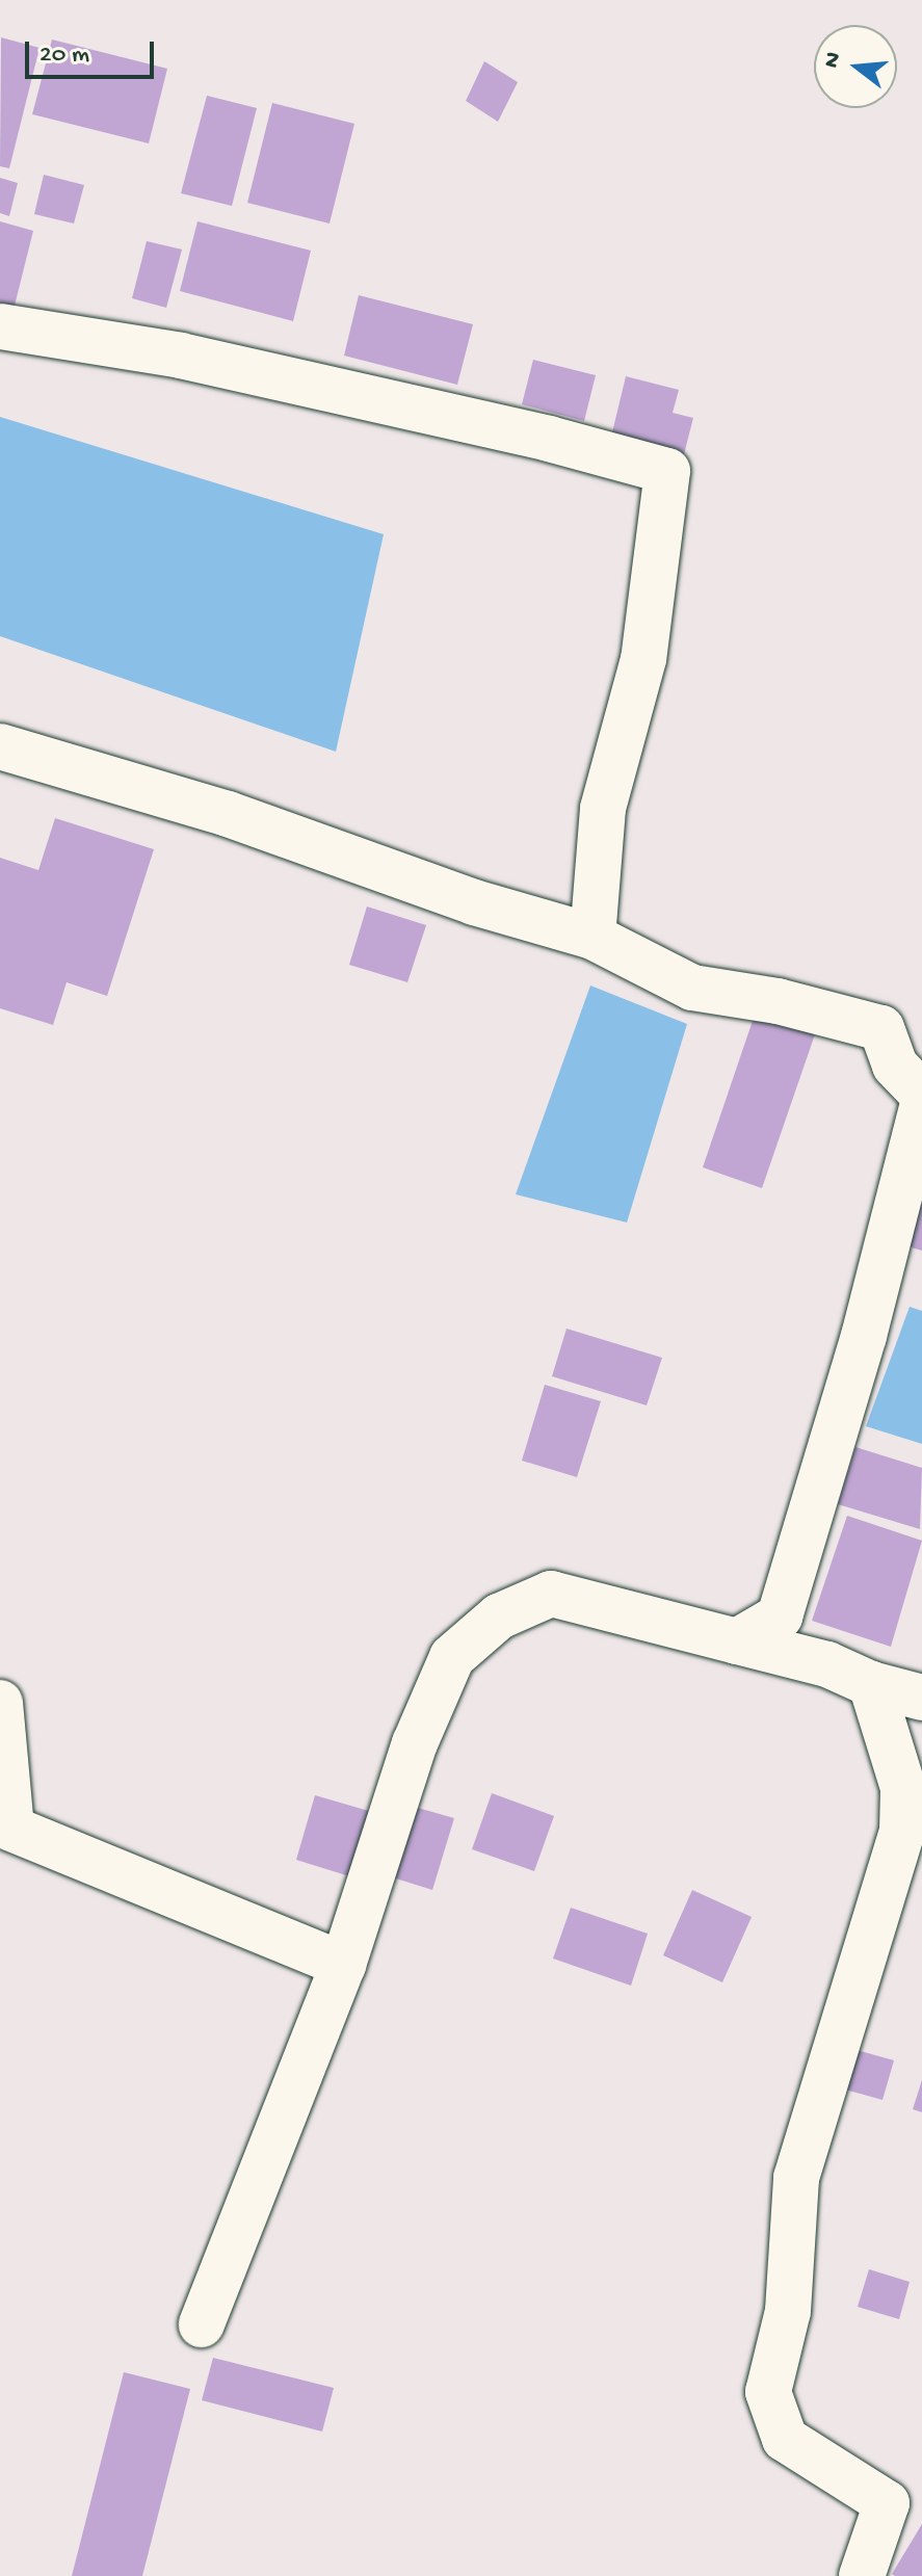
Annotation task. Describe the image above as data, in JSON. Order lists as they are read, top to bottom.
{
  "scale_bar": "20 m",
  "north": "left"
}
